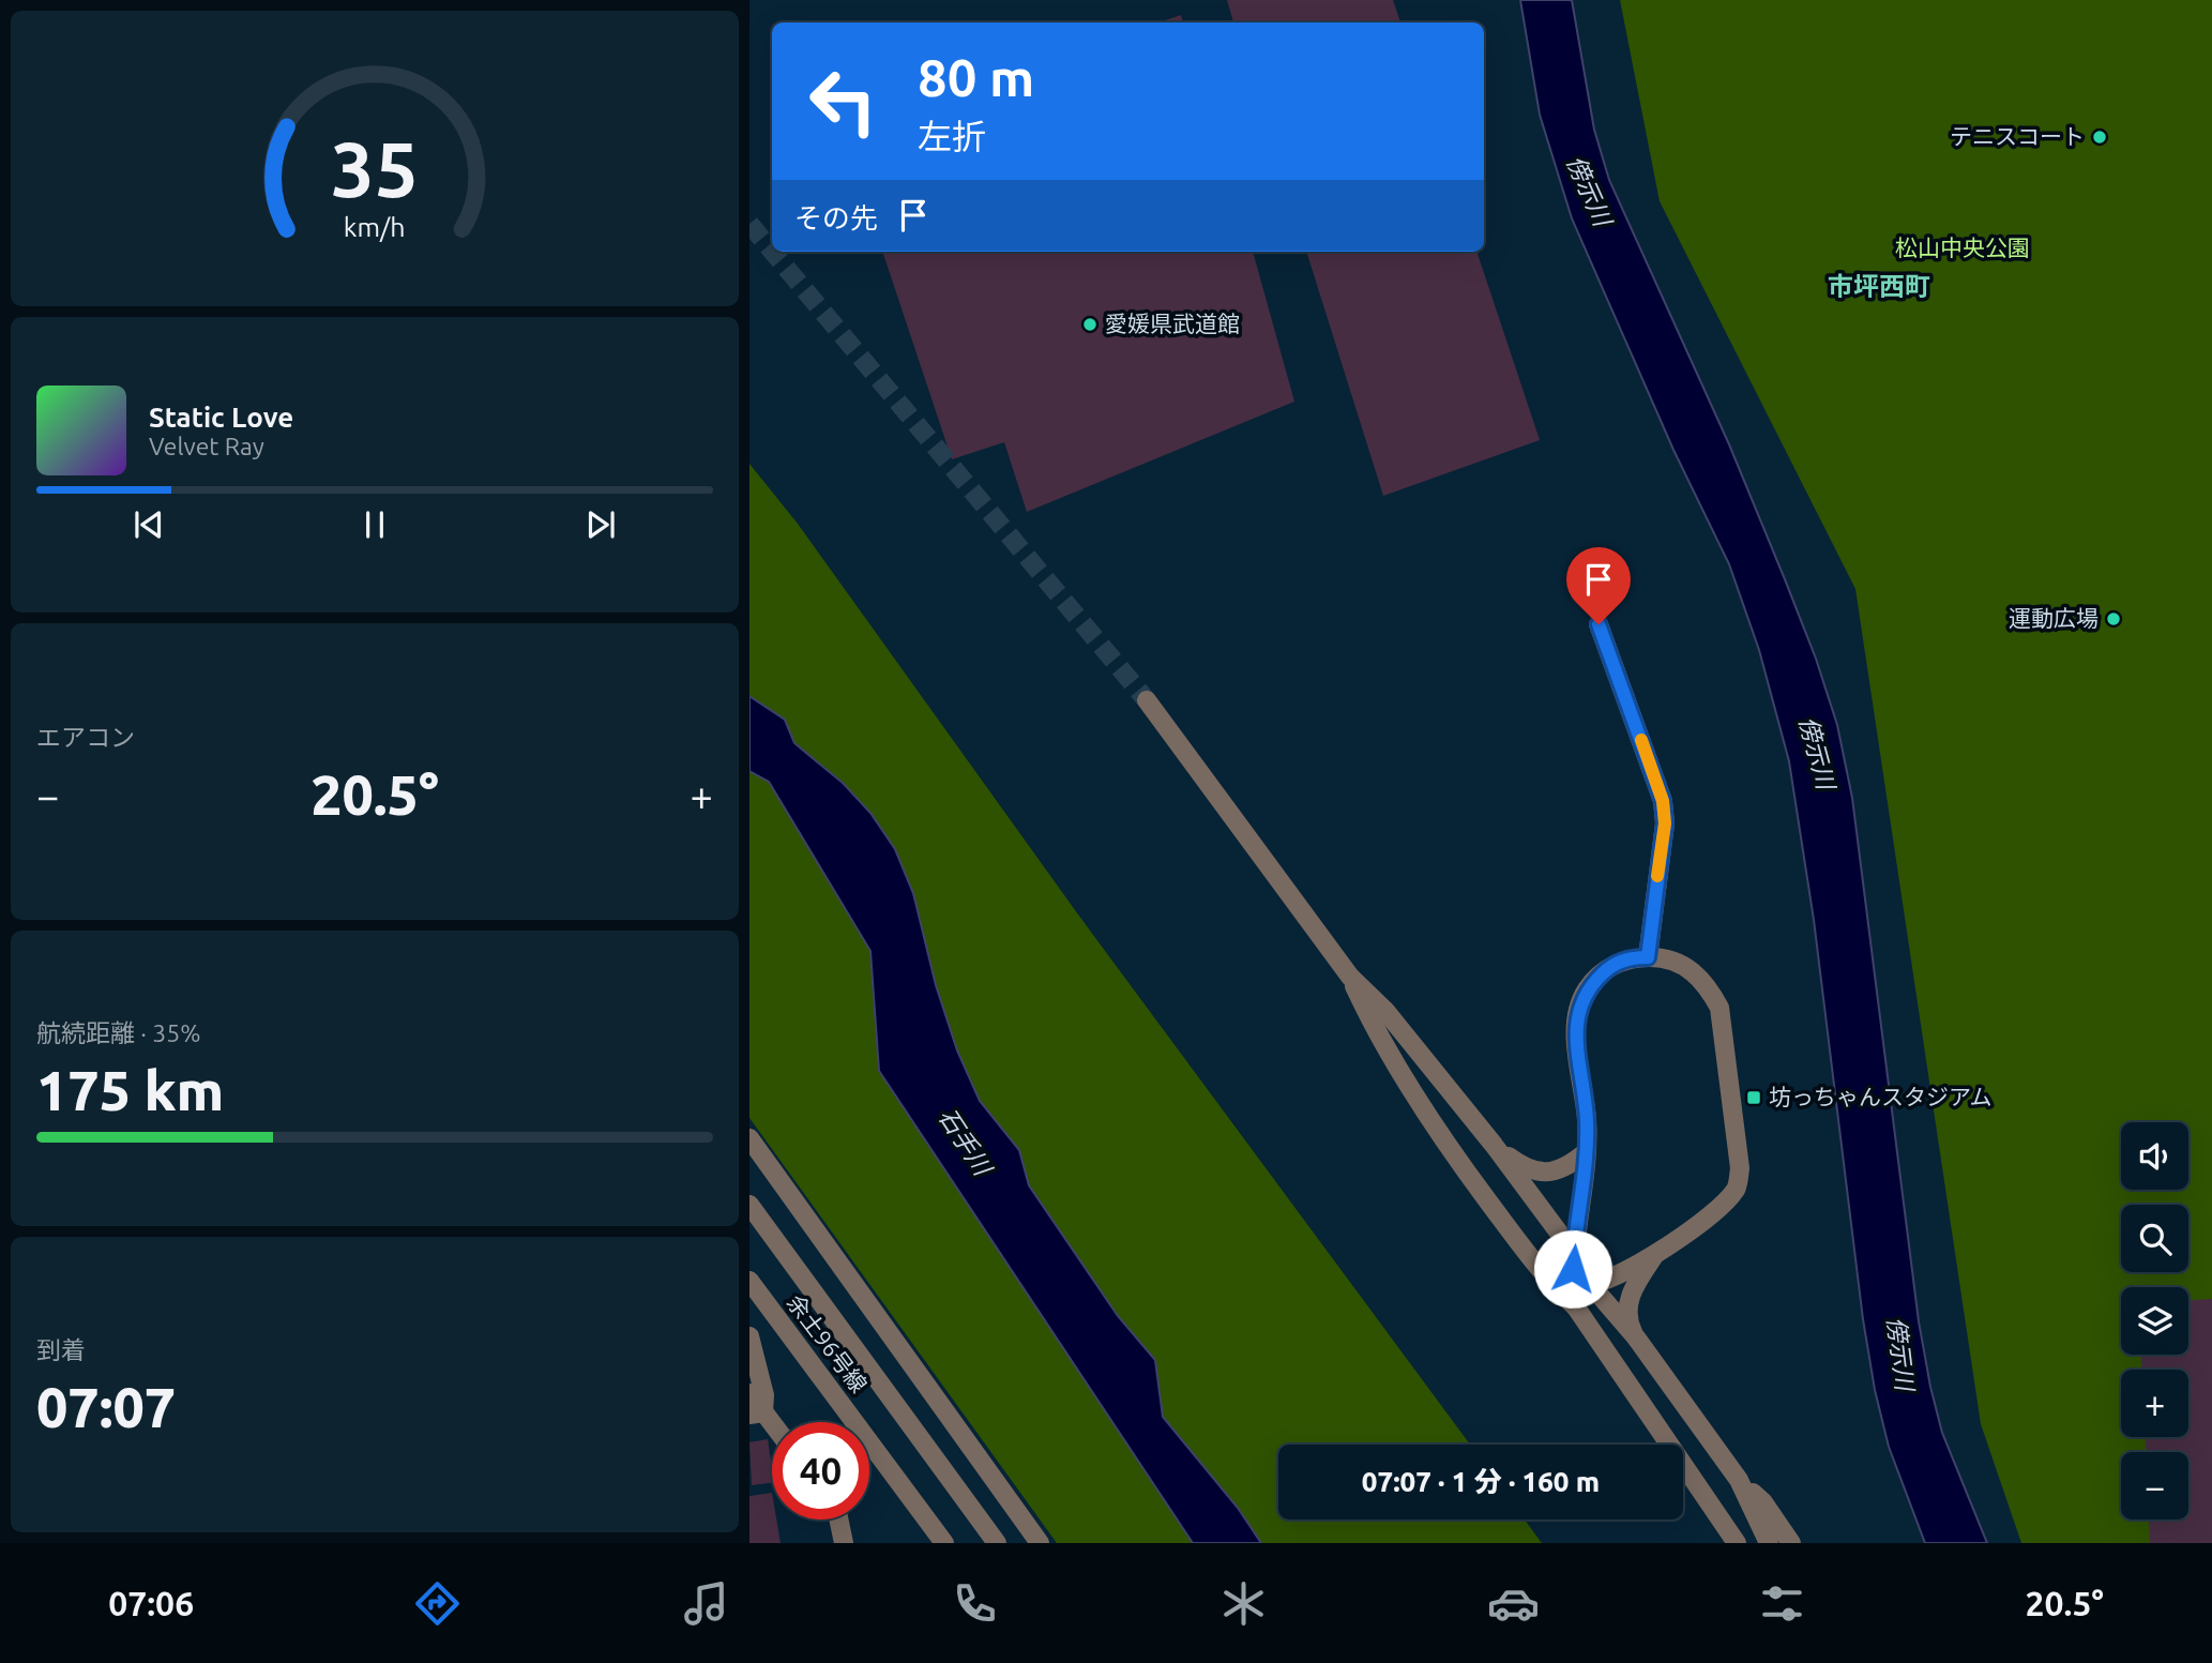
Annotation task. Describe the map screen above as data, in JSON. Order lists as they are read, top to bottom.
{
  "streets": {
    "street": ["余土96号線"]
  },
  "districts": ["市坪西町"],
  "water": ["傍示川", "石手川"],
  "parks": ["松山中央公園"],
  "places": {
    "other": ["テニスコート", "愛媛県武道館", "運動広場"],
    "transit": ["坊っちゃんスタジアム"]
  },
  "page": {
    "turn": ["80 m", "左折"],
    "then": "その先",
    "song": ["Static Love", "Velvet Ray"],
    "tile": [
      "エアコン",
      ["航続距離 · 35%", "175 km"],
      ["到着", "07:07"]
    ],
    "heat": ["−", "20.5°", "+"],
    "map_buttons": ["+", "−"],
    "limit": "40",
    "trip": "07:07 · 1 分 · 160 m",
    "tabs": ["07:06", "20.5°"],
    "gauge": ["35", "km/h"]
  }
}
